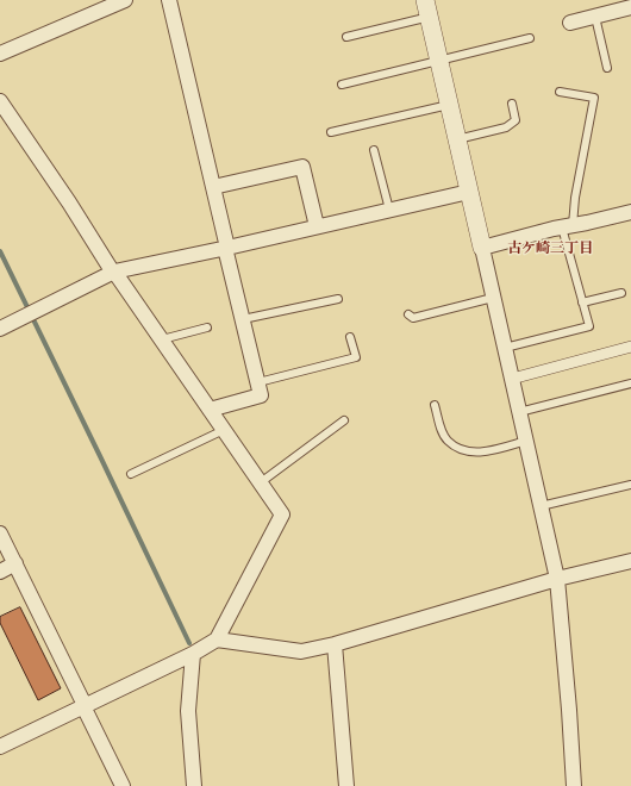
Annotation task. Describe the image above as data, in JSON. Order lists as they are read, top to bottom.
{
  "districts": ["古ケ崎三丁目"]
}
